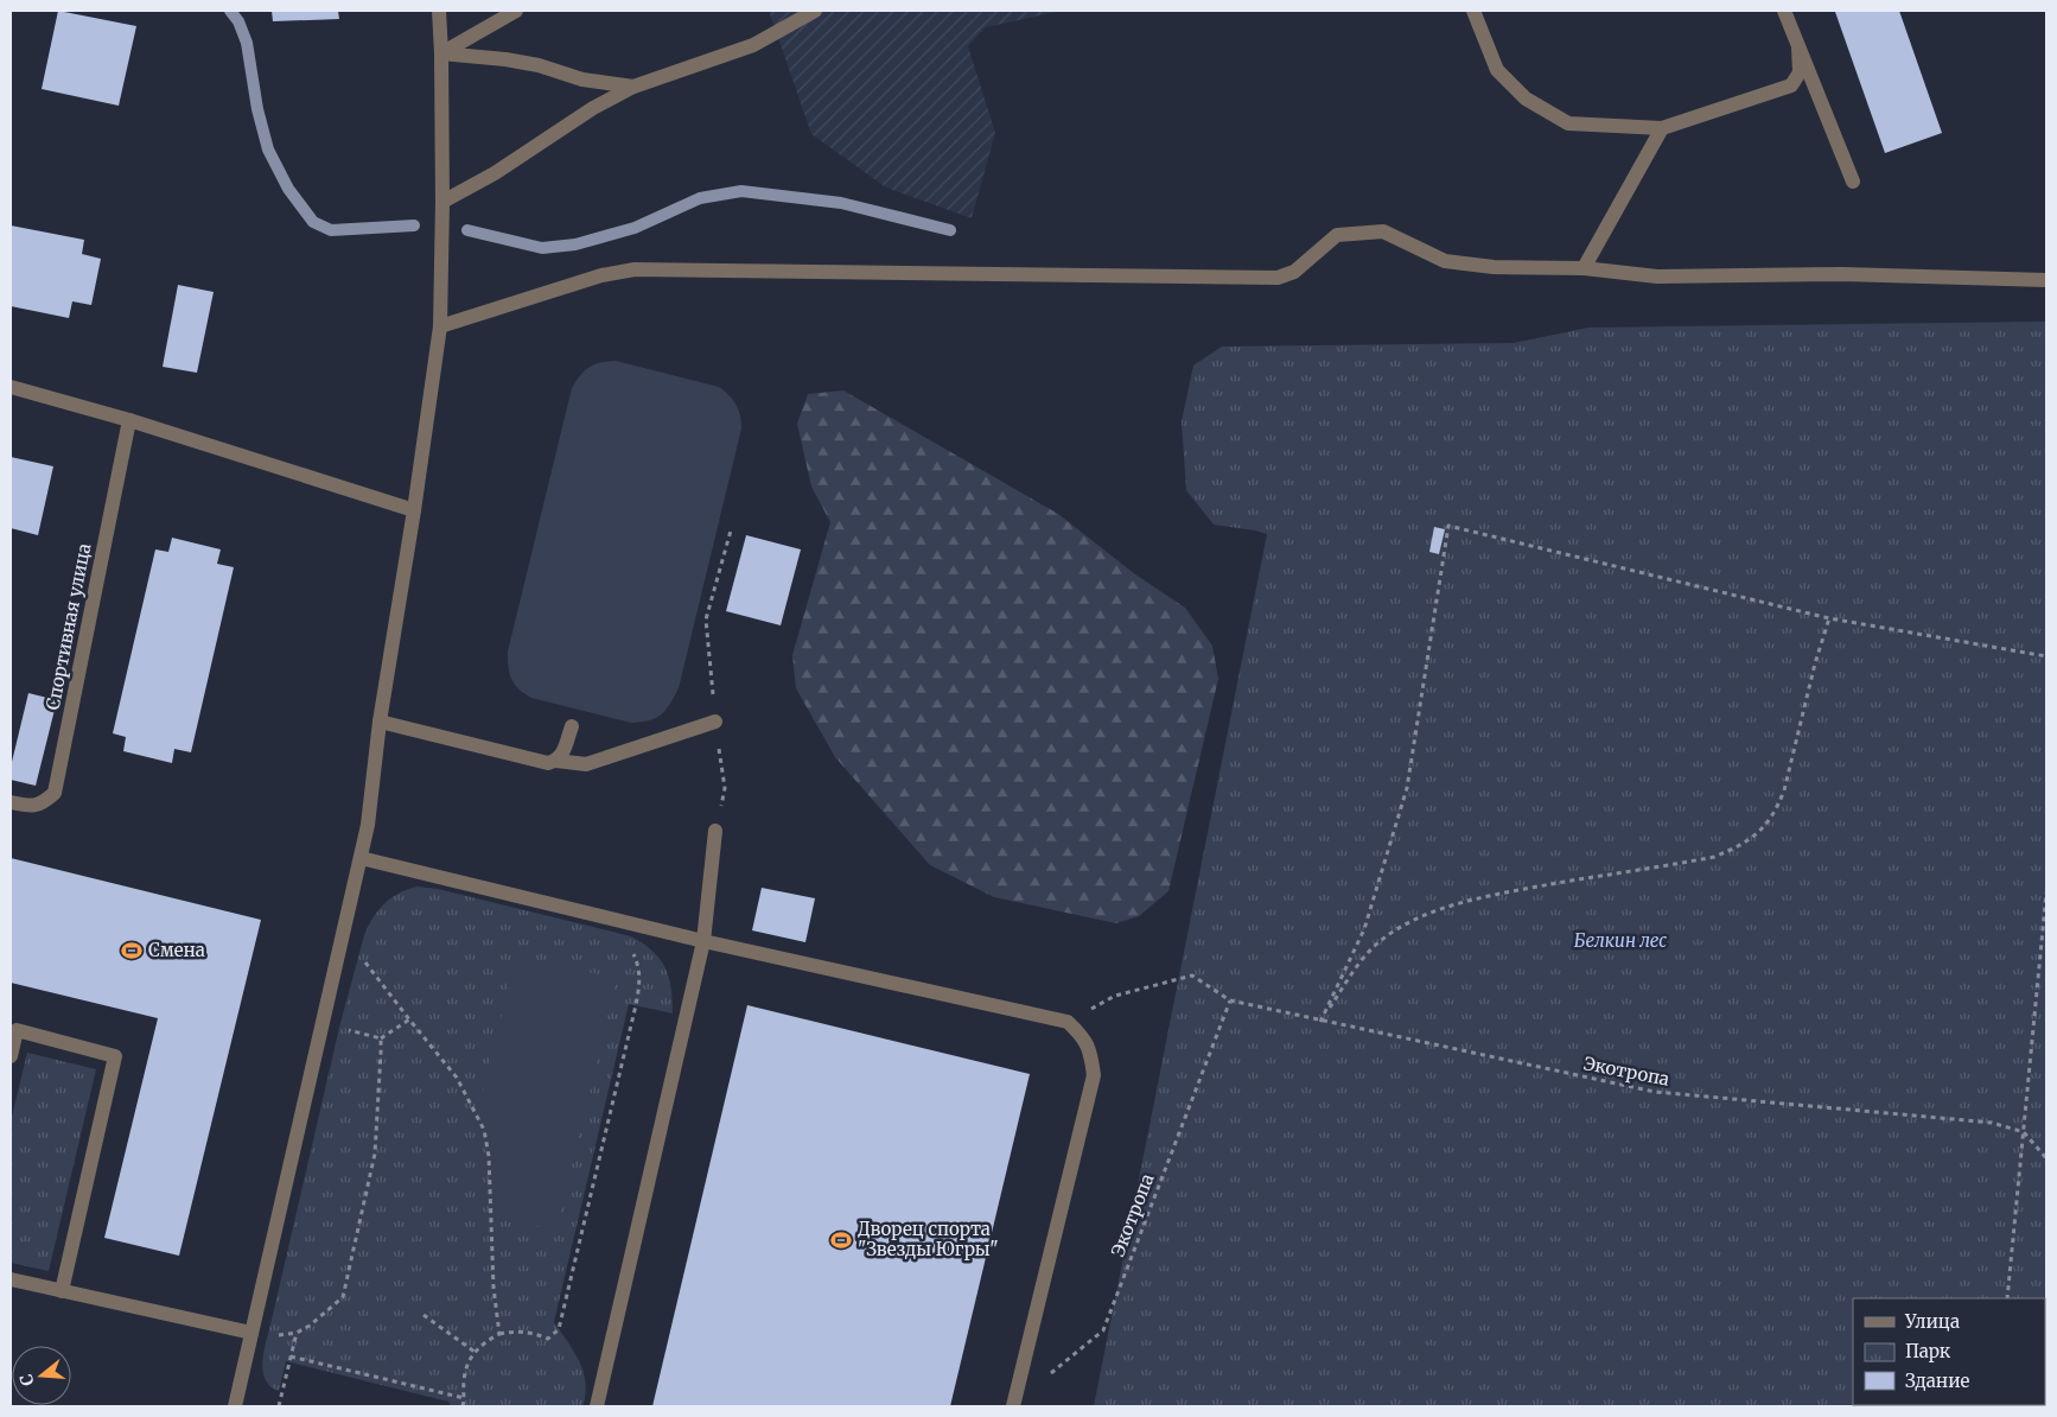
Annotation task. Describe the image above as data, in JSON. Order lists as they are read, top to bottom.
{
  "streets": {
    "street": ["Спортивная улица"],
    "path": ["Экотропа"]
  },
  "parks": ["Белкин лес"],
  "places": {
    "sports": ["Смена", "Дворец спорта \"Звезды Югры\""]
  },
  "legend": ["Улица", "Парк", "Здание"],
  "north": "left"
}
